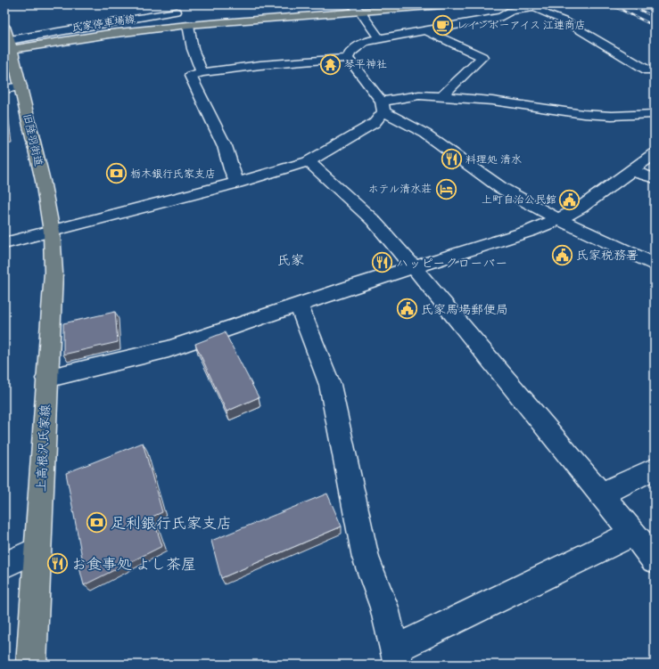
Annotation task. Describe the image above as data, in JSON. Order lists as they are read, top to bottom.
{
  "streets": {
    "main road": ["氏家停車場線", "旧陸羽街道", "上高根沢氏家線"]
  },
  "crossings": [
    ["氏家停車場線", "旧陸羽街道"],
    ["旧陸羽街道", "上高根沢氏家線"]
  ],
  "districts": ["氏家"],
  "places": {
    "cafe": ["レインボーアイス 江連商店"],
    "temple": ["琴平神社"],
    "restaurant": ["料理処 清水", "ハッピークローバー", "お食事処 よし茶屋"],
    "bank": ["栃木銀行氏家支店", "足利銀行氏家支店"],
    "hotel": ["ホテル清水荘"],
    "public building": ["上町自治公民館", "氏家税務署", "氏家馬場郵便局"]
  }
}
